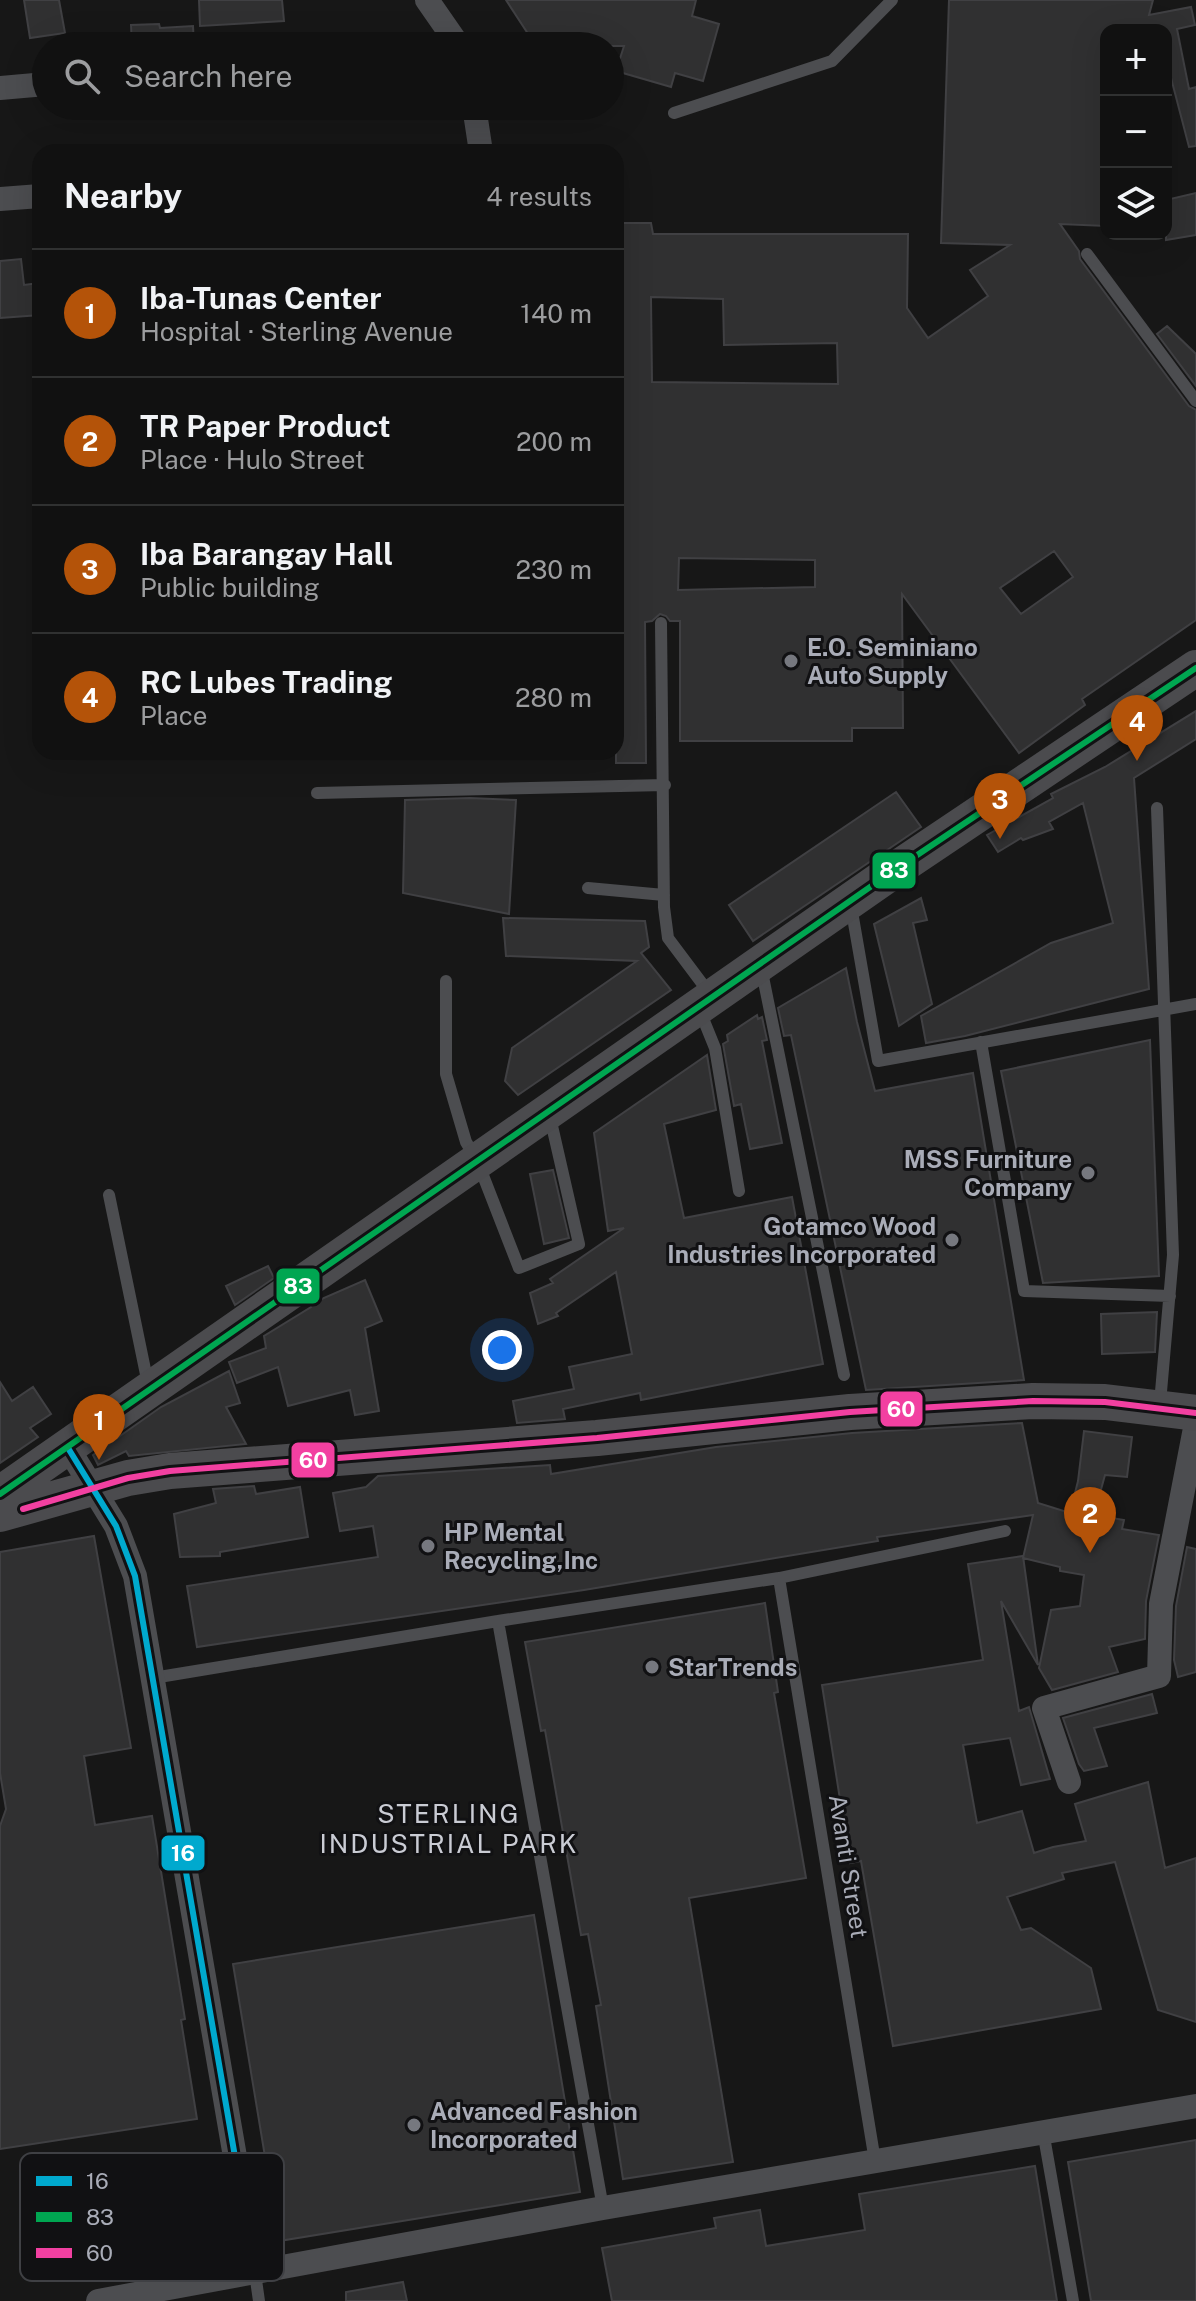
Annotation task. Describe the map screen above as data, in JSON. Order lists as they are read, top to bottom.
{
  "streets": {
    "lane": ["Avanti Street"]
  },
  "districts": ["STERLING INDUSTRIAL PARK"],
  "places": [
    "E.O. Seminiano Auto Supply",
    "MSS Furniture Company",
    "Gotamco Wood Industries Incorporated",
    "HP Mental Recycling,Inc",
    "StarTrends",
    "Advanced Fashion Incorporated"
  ],
  "lines": ["transit line 83", "transit line 60", "transit line 16"],
  "legend": ["16", "83", "60"],
  "page": {
    "map_buttons": ["+", "−"],
    "search": "Search here",
    "heading": ["Nearby", "4 results"],
    "list": [
      {
        "mark": "1",
        "name": "Iba-Tunas Center",
        "note": "Hospital · Sterling Avenue",
        "value": "140 m"
      },
      {
        "mark": "2",
        "name": "TR Paper Product",
        "note": "Place · Hulo Street",
        "value": "200 m"
      },
      {
        "mark": "3",
        "name": "Iba Barangay Hall",
        "note": "Public building",
        "value": "230 m"
      },
      {
        "mark": "4",
        "name": "RC Lubes Trading",
        "note": "Place",
        "value": "280 m"
      }
    ],
    "pins": [
      "4",
      "3",
      "1",
      "2"
    ]
  }
}
